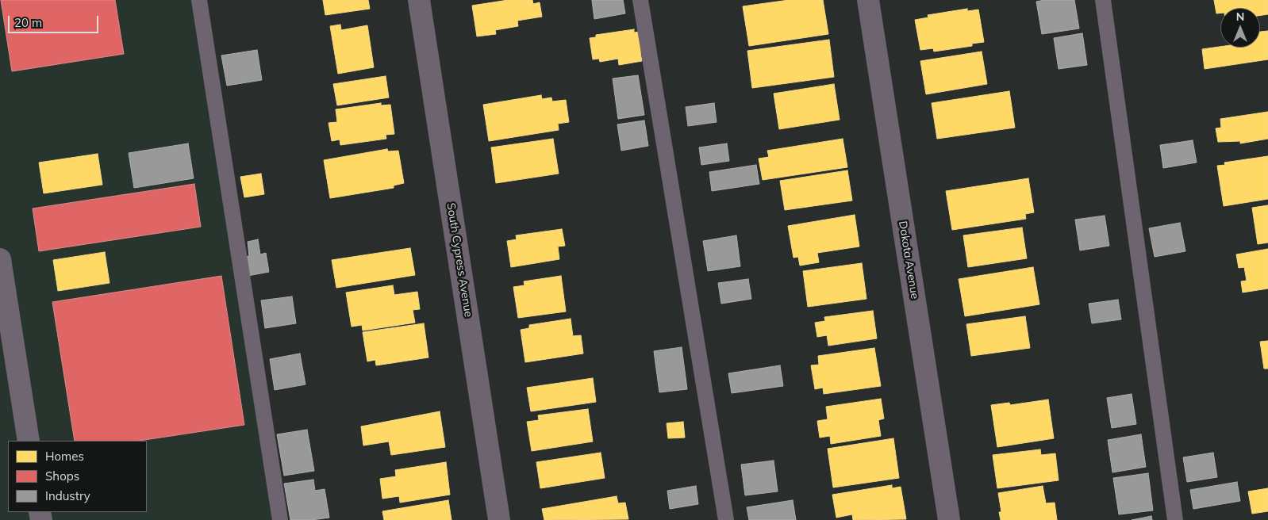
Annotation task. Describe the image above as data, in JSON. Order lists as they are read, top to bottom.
{
  "streets": {
    "street": ["South Cypress Avenue", "Dakota Avenue"]
  },
  "legend": ["Homes", "Shops", "Industry"],
  "scale_bar": "20 m",
  "north": "top"
}
